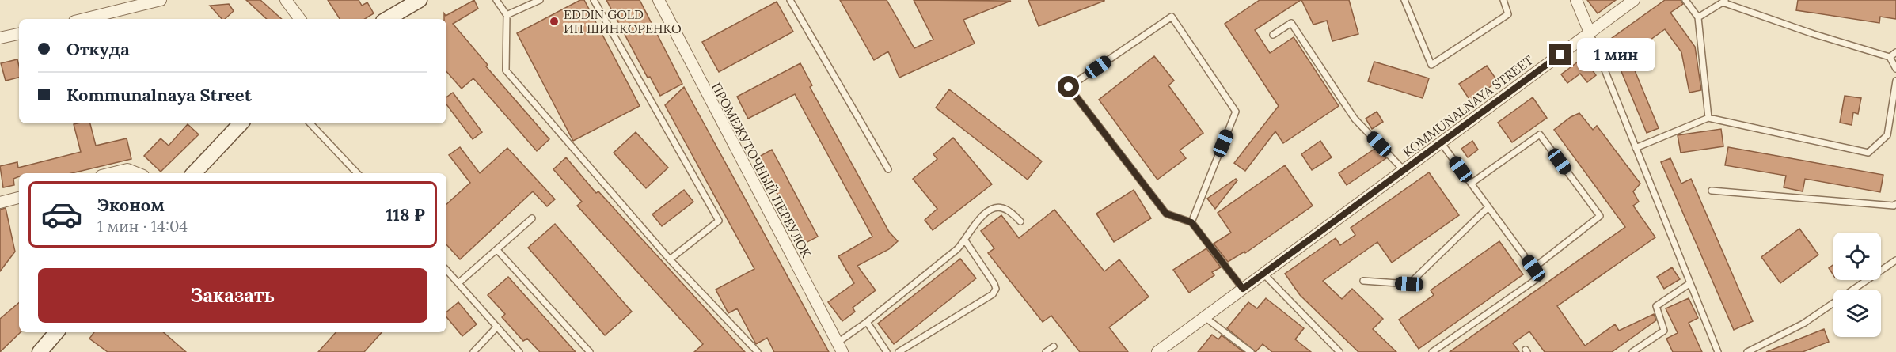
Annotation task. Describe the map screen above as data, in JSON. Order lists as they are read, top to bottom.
{
  "streets": {
    "street": ["KOMMUNALNAYA STREET", "ПРОМЕЖУТОЧНЫЙ ПЕРЕУЛОК"]
  },
  "places": ["EDDIN GOLD ИП ШИНКОРЕНКО"],
  "page": {
    "banner": ["Откуда", "Kommunalnaya Street"],
    "bubble": "1 мин",
    "list": [
      {
        "name": "Эконом",
        "note": "1 мин · 14:04",
        "value": "118 ₽"
      }
    ],
    "buttons": "Заказать"
  }
}
